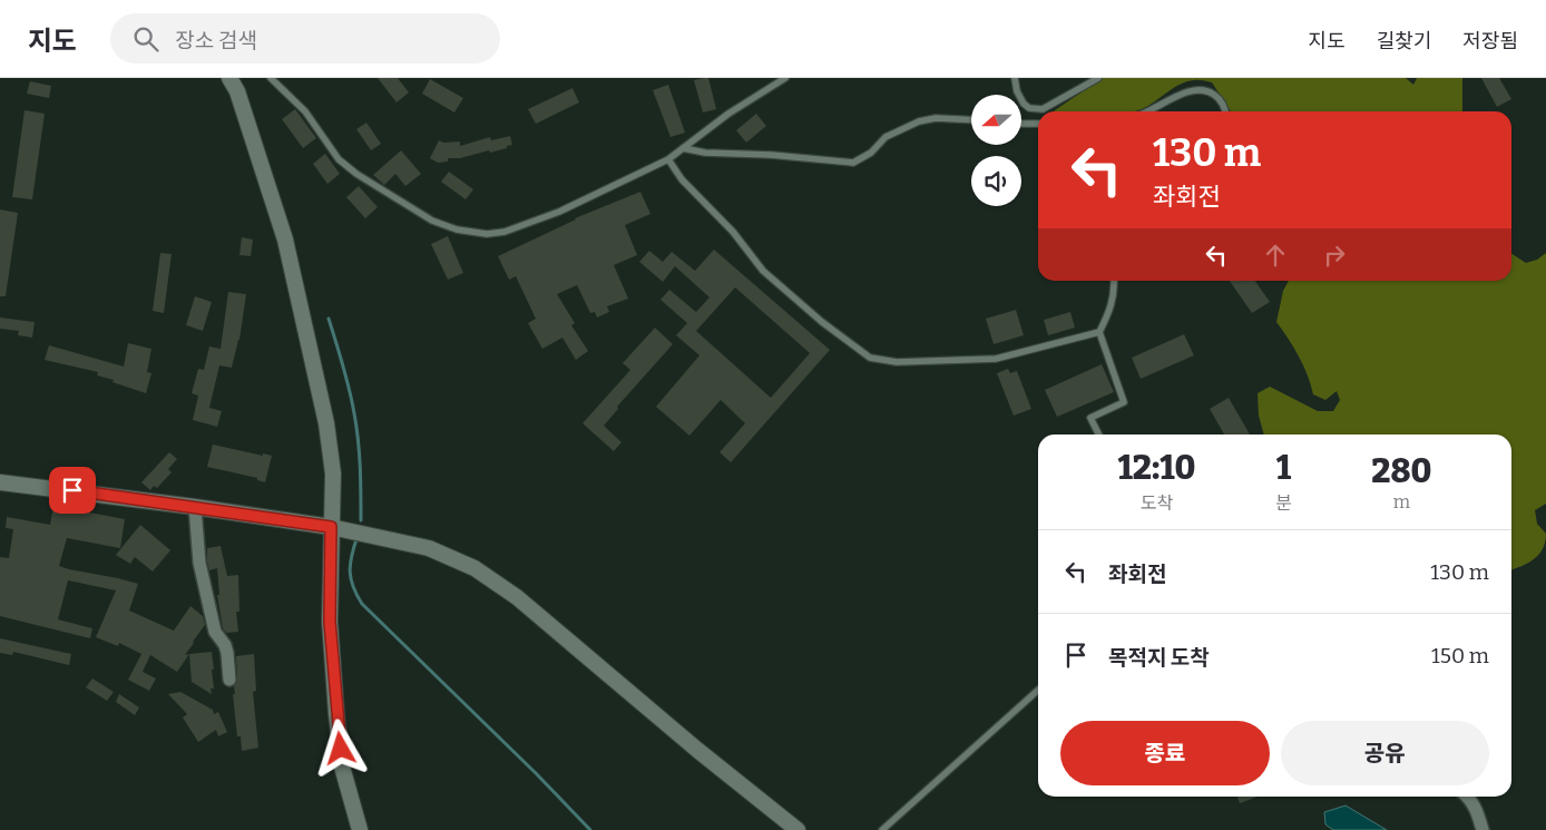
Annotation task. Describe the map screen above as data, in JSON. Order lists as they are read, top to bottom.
{
  "north": "left",
  "page": {
    "header": "지도",
    "search": "장소 검색",
    "nav": ["지도", "길찾기", "저장됨"],
    "turn": ["130 m", "좌회전"],
    "eta": [
      "12:10",
      "도착",
      "1",
      "분",
      "280",
      "m"
    ],
    "list": [
      {
        "name": "좌회전",
        "value": "130 m"
      },
      {
        "name": "목적지 도착",
        "value": "150 m"
      }
    ],
    "buttons": ["종료", "공유"]
  }
}
